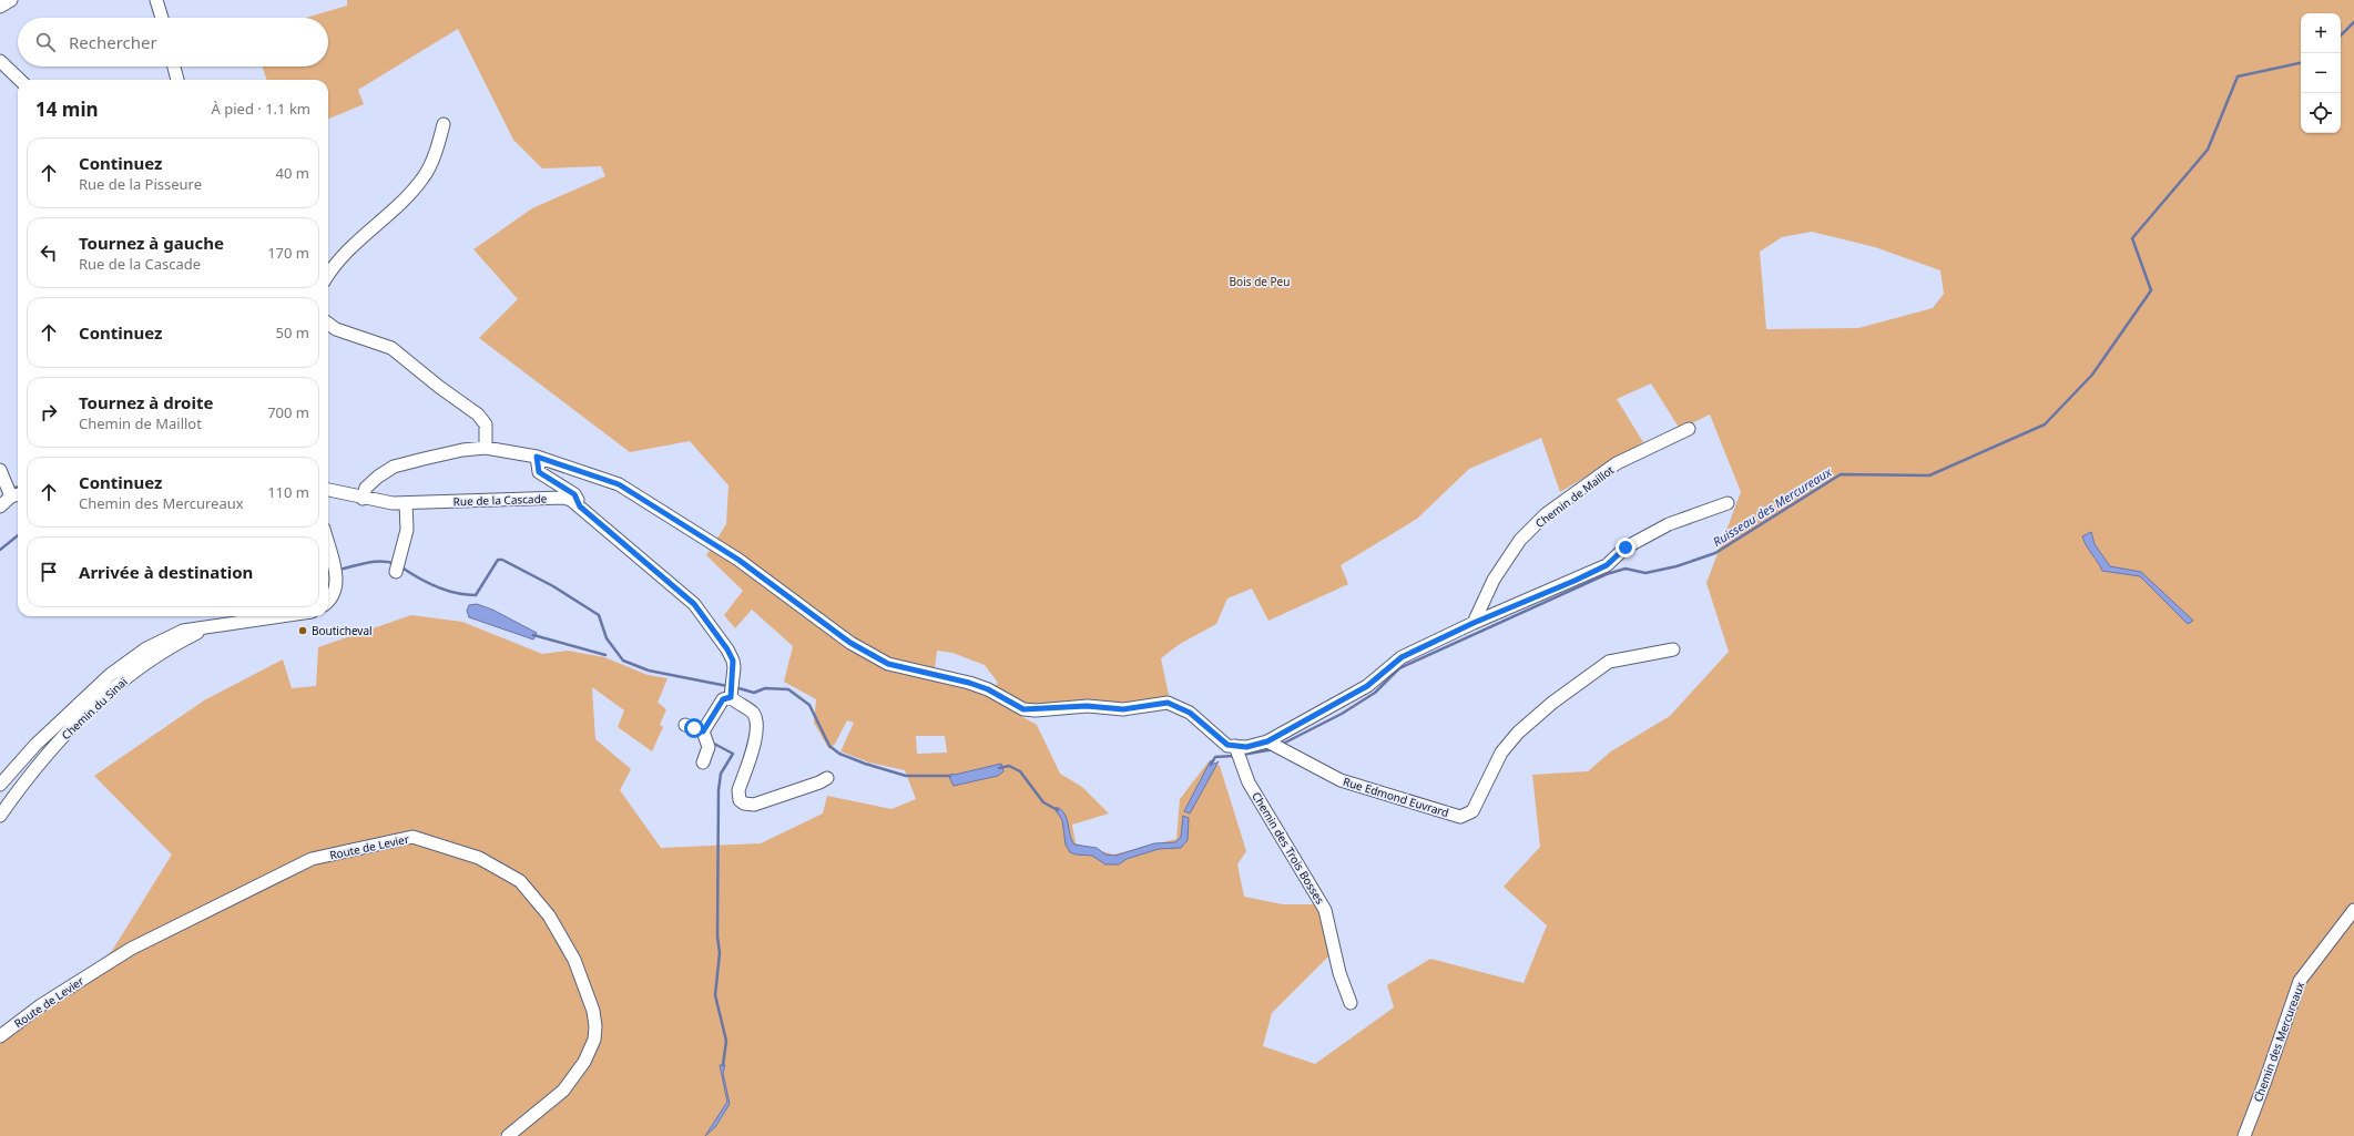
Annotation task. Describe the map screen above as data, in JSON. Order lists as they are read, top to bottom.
{
  "streets": {
    "street": [
      "Chemin de Maillot",
      "Rue de la Cascade",
      "Chemin du Sinaï",
      "Rue Edmond Euvrard",
      "Route de Levier",
      "Chemin des Trois Bosses",
      "Chemin des Mercureaux"
    ]
  },
  "water": ["Ruisseau des Mercureaux"],
  "parks": ["Bois de Peu"],
  "places": ["Bouticheval"],
  "page": {
    "map_buttons": ["+", "−"],
    "search": "Rechercher",
    "heading": ["14 min", "À pied · 1.1 km"],
    "list": [
      ["Continuez", "Rue de la Pisseure", "40 m"],
      ["Tournez à gauche", "Rue de la Cascade", "170 m"],
      ["Continuez", "50 m"],
      ["Tournez à droite", "Chemin de Maillot", "700 m"],
      ["Continuez", "Chemin des Mercureaux", "110 m"],
      "Arrivée à destination"
    ]
  }
}
